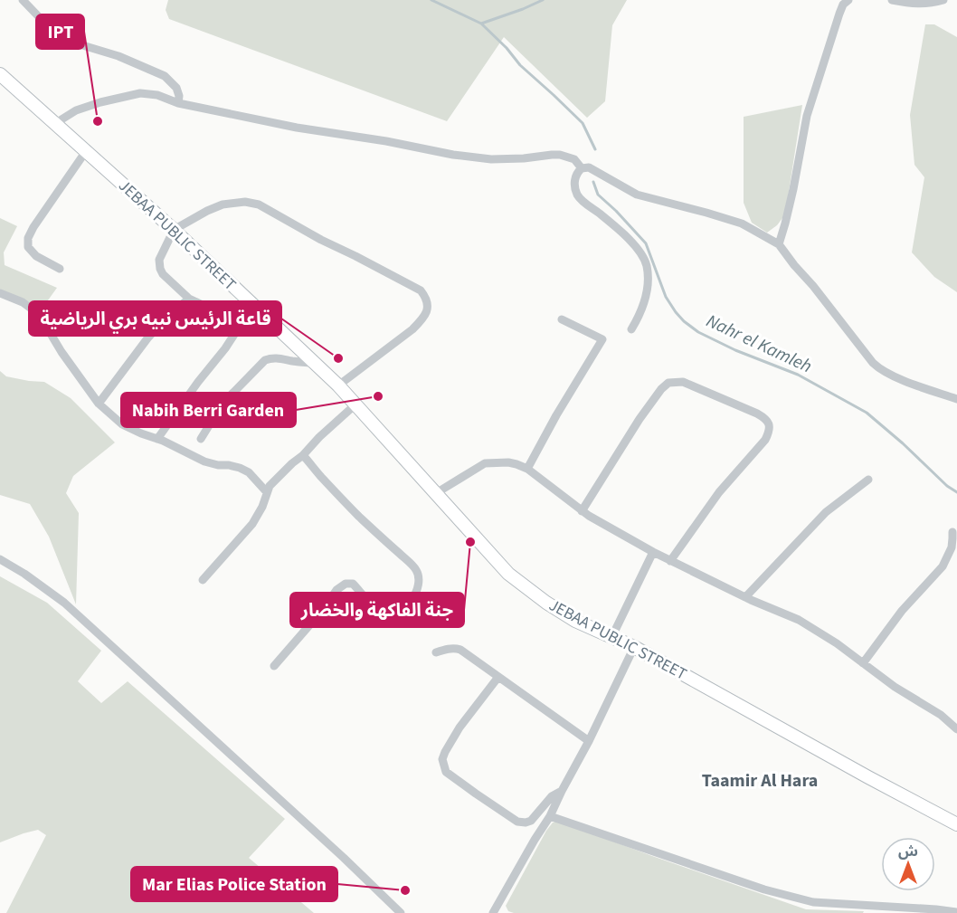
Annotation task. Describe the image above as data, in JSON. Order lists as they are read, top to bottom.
{
  "streets": {
    "main road": ["JEBAA PUBLIC STREET"]
  },
  "districts": ["Taamir Al Hara"],
  "water": ["Nahr el Kamleh"],
  "places": [
    "IPT",
    "قاعة الرئيس نبيه بري الرياضية",
    "Nabih Berri Garden",
    "جنة الفاكهة والخضار",
    "Mar Elias Police Station"
  ],
  "north": "top"
}
